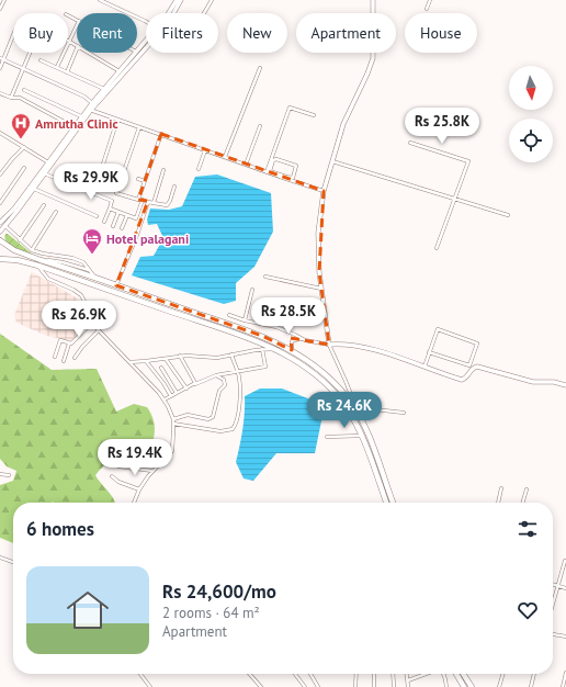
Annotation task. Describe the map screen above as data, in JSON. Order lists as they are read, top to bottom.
{
  "places": {
    "hospital": ["Amrutha Clinic"],
    "hotel": ["Hotel palagani"]
  },
  "north": "bottom",
  "page": {
    "chip": [
      "Buy",
      "Rent",
      "Filters",
      "New",
      "Apartment",
      "House"
    ],
    "price": [
      "Rs 25.8K",
      "Rs 29.9K",
      "Rs 28.5K",
      "Rs 26.9K",
      "Rs 24.6K",
      "Rs 19.4K"
    ],
    "heading": "6 homes",
    "list": [
      {
        "name": "Rs 24,600/mo",
        "note": "2 rooms · 64 m² · Apartment"
      }
    ]
  }
}
